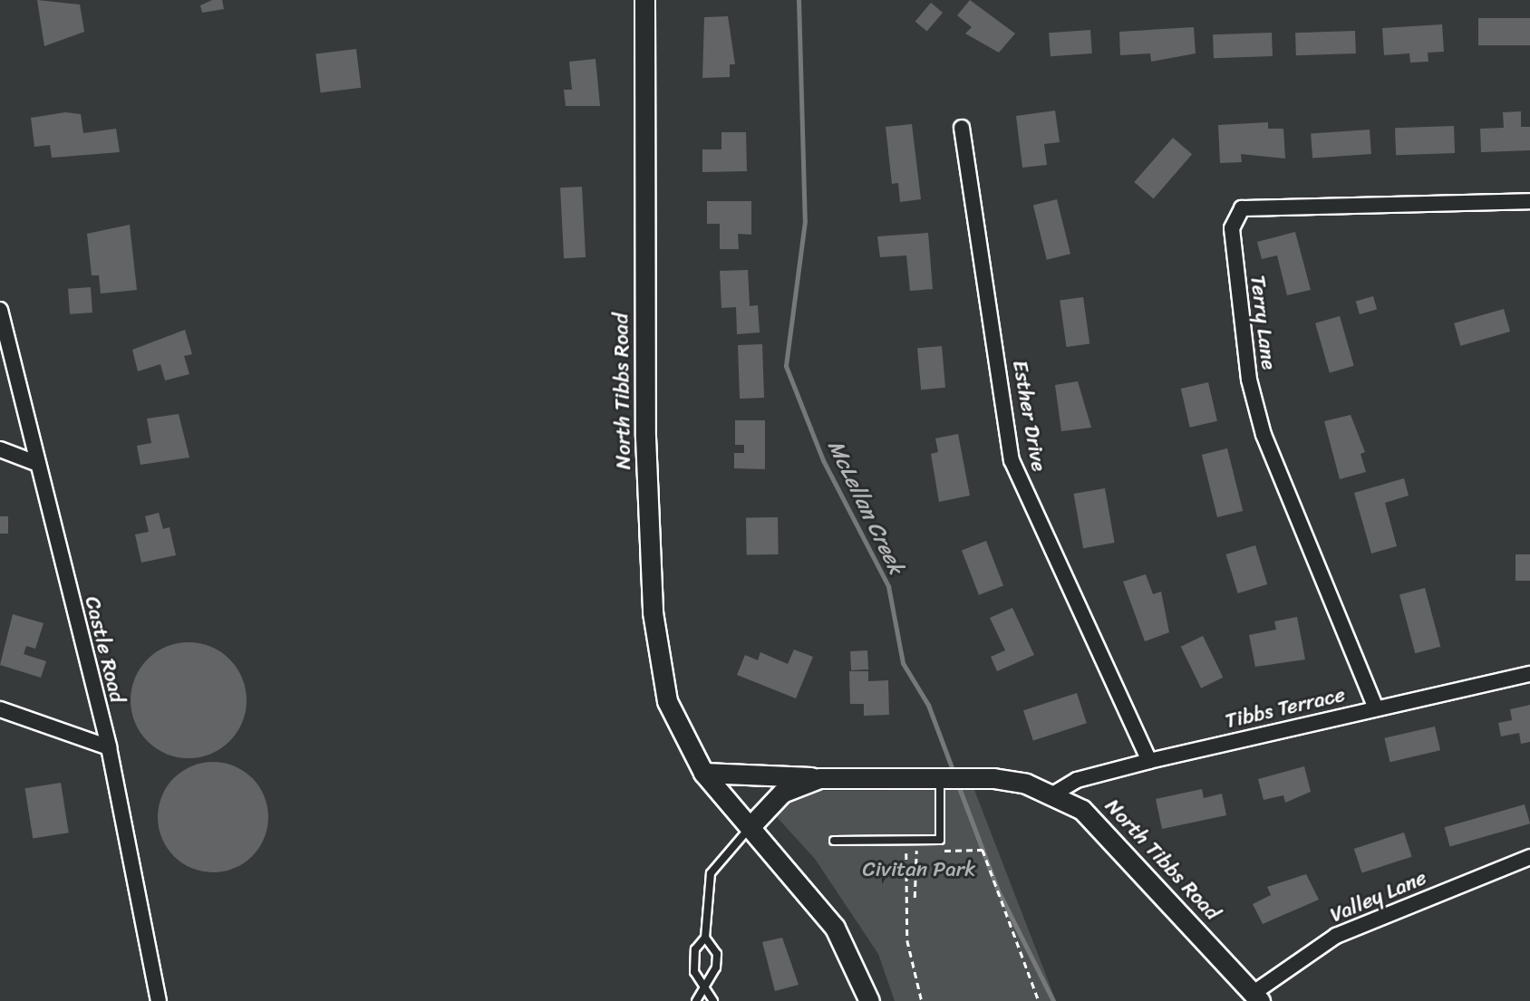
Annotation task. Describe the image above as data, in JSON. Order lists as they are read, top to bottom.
{
  "streets": {
    "street": [
      "Terry Lane",
      "North Tibbs Road",
      "Esther Drive",
      "Castle Road",
      "Tibbs Terrace",
      "Valley Lane"
    ]
  },
  "crossings": [
    ["Terry Lane", "Tibbs Terrace"],
    ["North Tibbs Road", "Tibbs Terrace"],
    ["North Tibbs Road", "Valley Lane"],
    ["Esther Drive", "Tibbs Terrace"]
  ],
  "water": ["McLellan Creek"],
  "parks": ["Civitan Park"]
}
